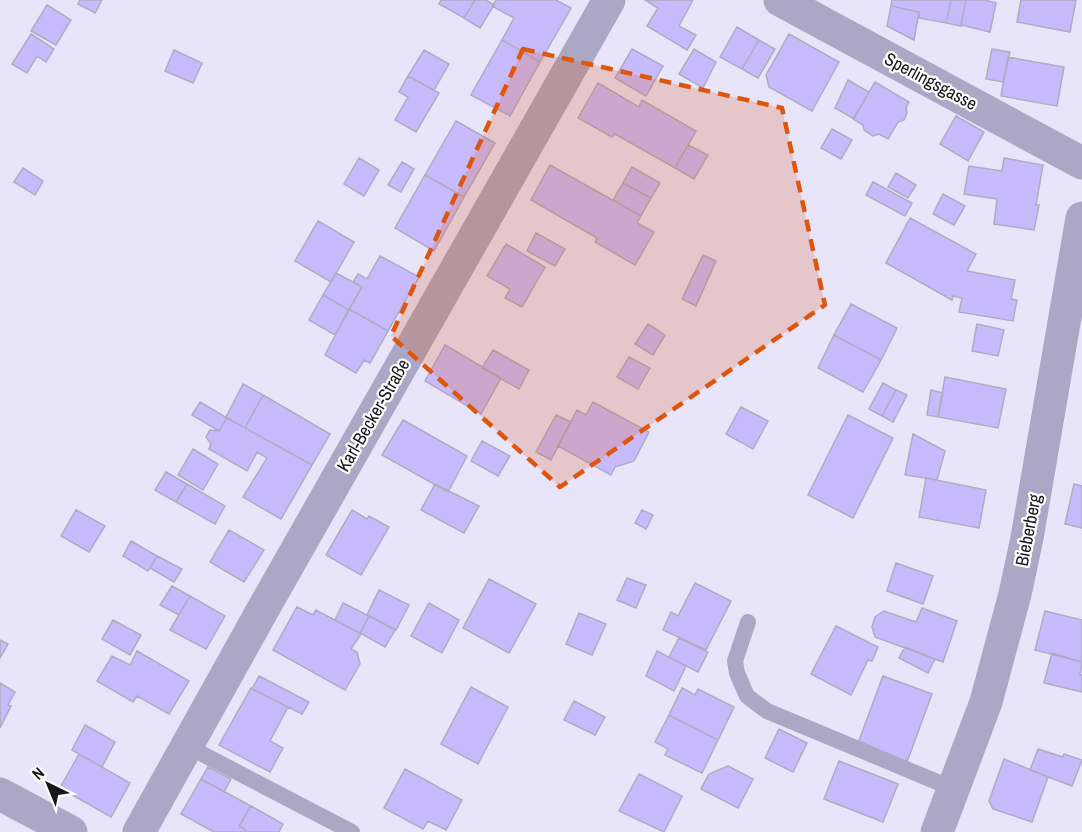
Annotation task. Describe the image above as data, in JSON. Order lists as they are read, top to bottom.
{
  "streets": {
    "street": ["Sperlingsgasse", "Karl-Becker-Straße", "Bieberberg"]
  },
  "north": "top left"
}
